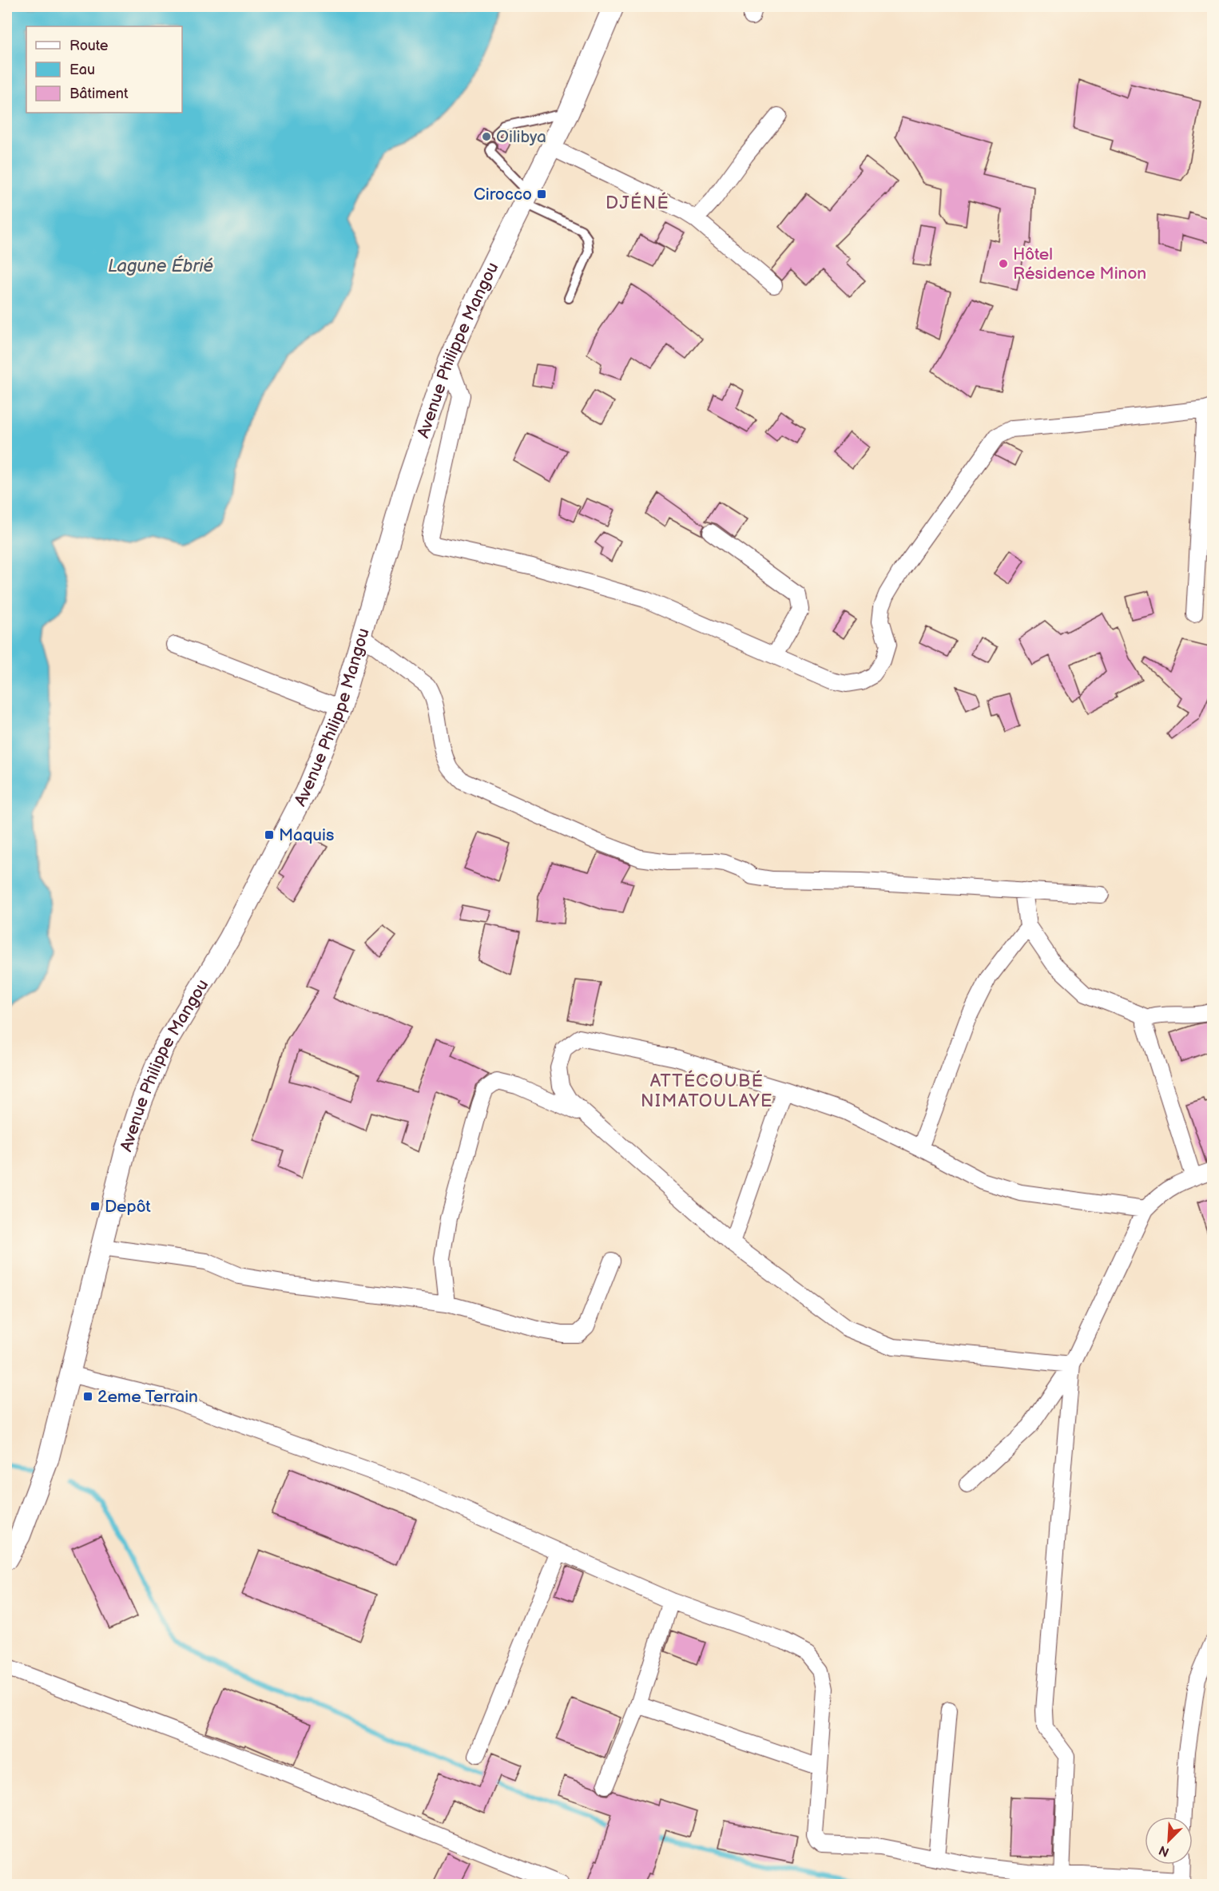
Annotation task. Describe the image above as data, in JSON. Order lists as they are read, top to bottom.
{
  "streets": {
    "street": ["Avenue Philippe Mangou"]
  },
  "districts": ["DJÉNÉ", "ATTÉCOUBÉ NIMATOULAYE"],
  "water": ["Lagune Ébrié"],
  "places": {
    "other": ["Oilibya", "Hôtel Résidence Minon"],
    "transit": [
      "Cirocco",
      "Maquis",
      "Depôt",
      "2eme Terrain"
    ]
  },
  "legend": ["Route", "Eau", "Bâtiment"],
  "north": "bottom left"
}
